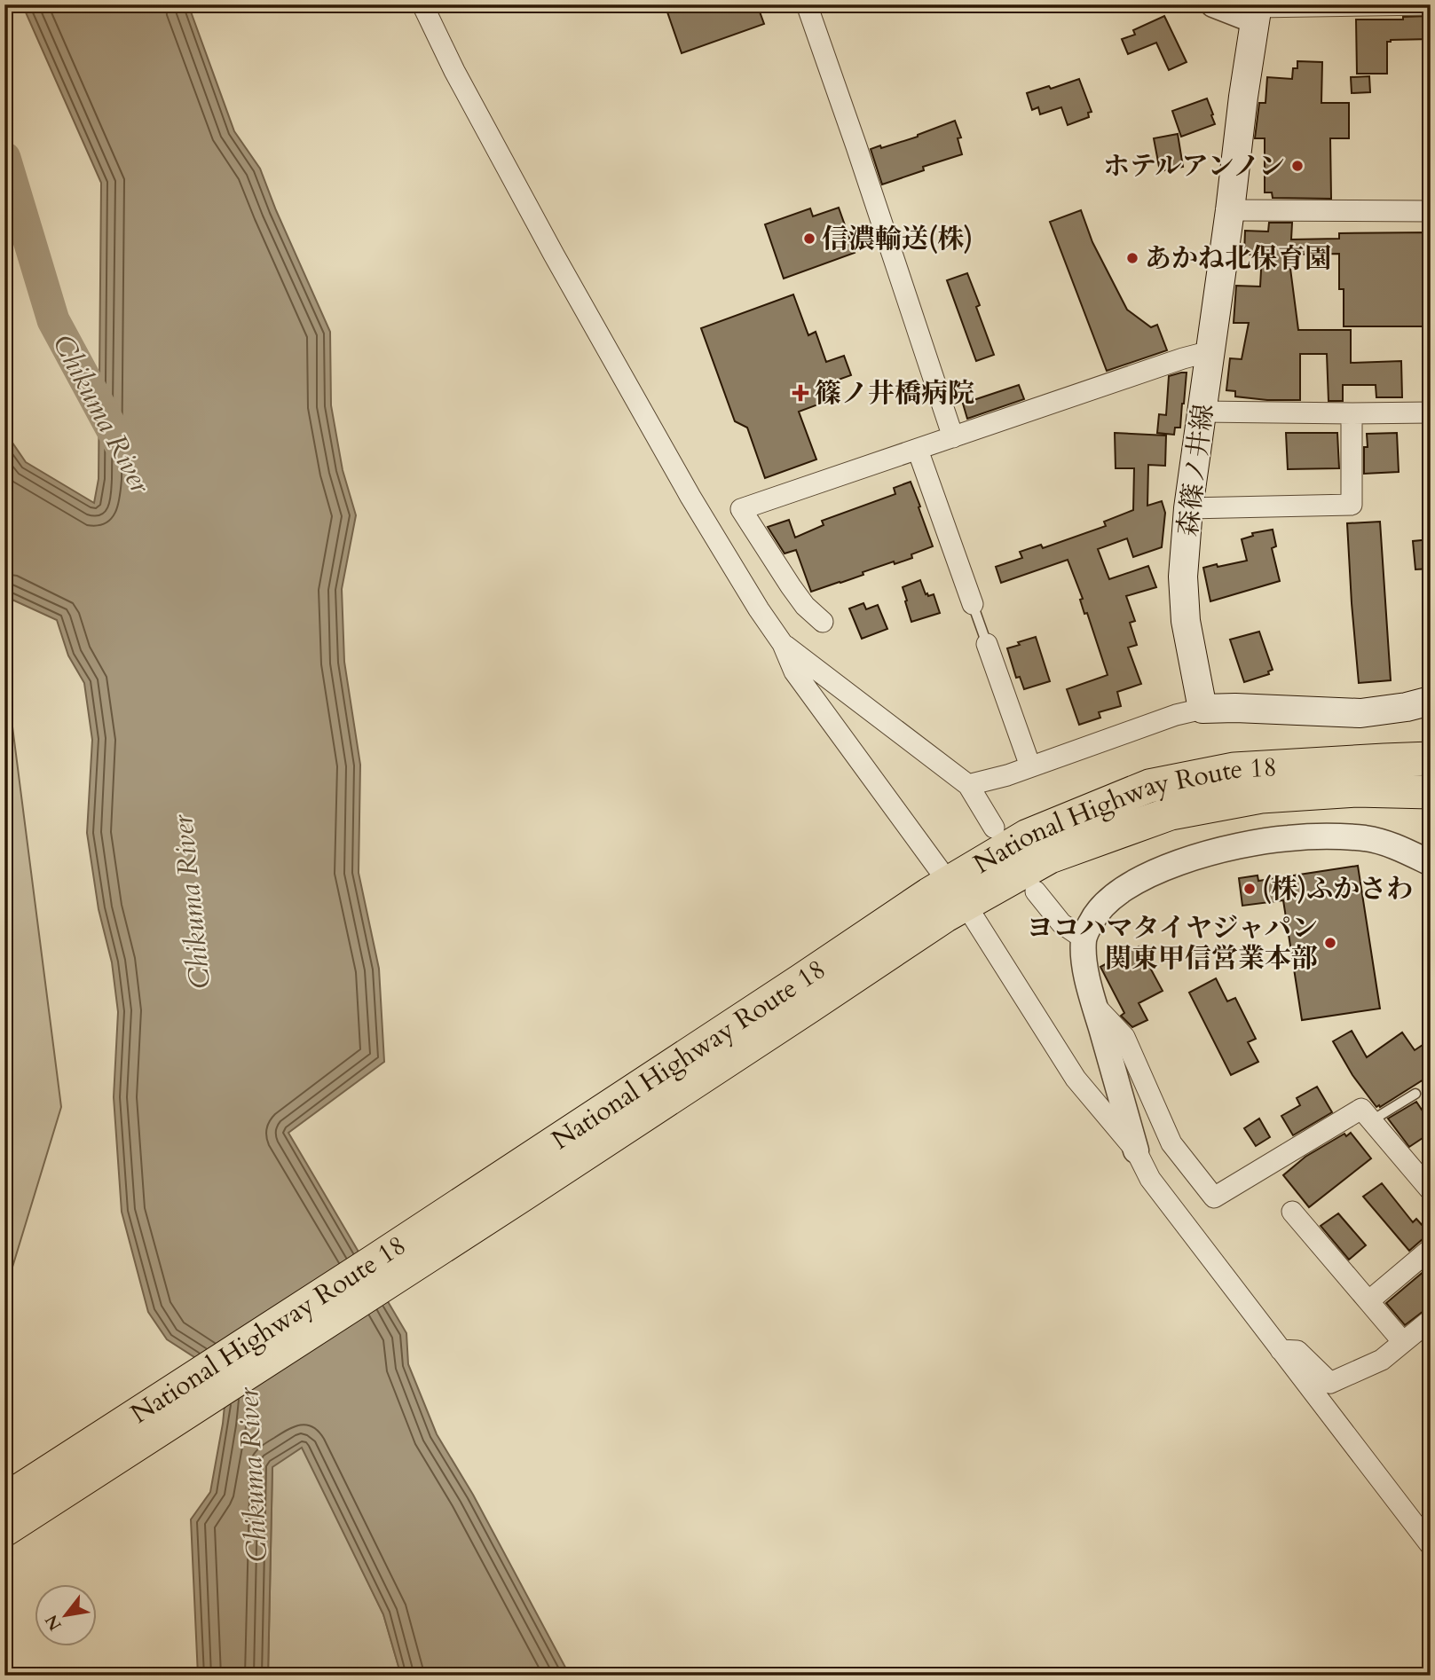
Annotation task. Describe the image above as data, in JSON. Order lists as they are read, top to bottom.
{
  "streets": {
    "highway": ["National Highway Route 18"],
    "main road": ["森篠ノ井線"]
  },
  "water": ["Chikuma River"],
  "places": {
    "other": [
      "ホテルアンノン",
      "信濃輸送(株)",
      "あかね北保育園",
      "(株)ふかさわ",
      "ヨコハマタイヤジャパン 関東甲信営業本部"
    ],
    "health": ["篠ノ井橋病院"]
  },
  "north": "bottom left"
}
